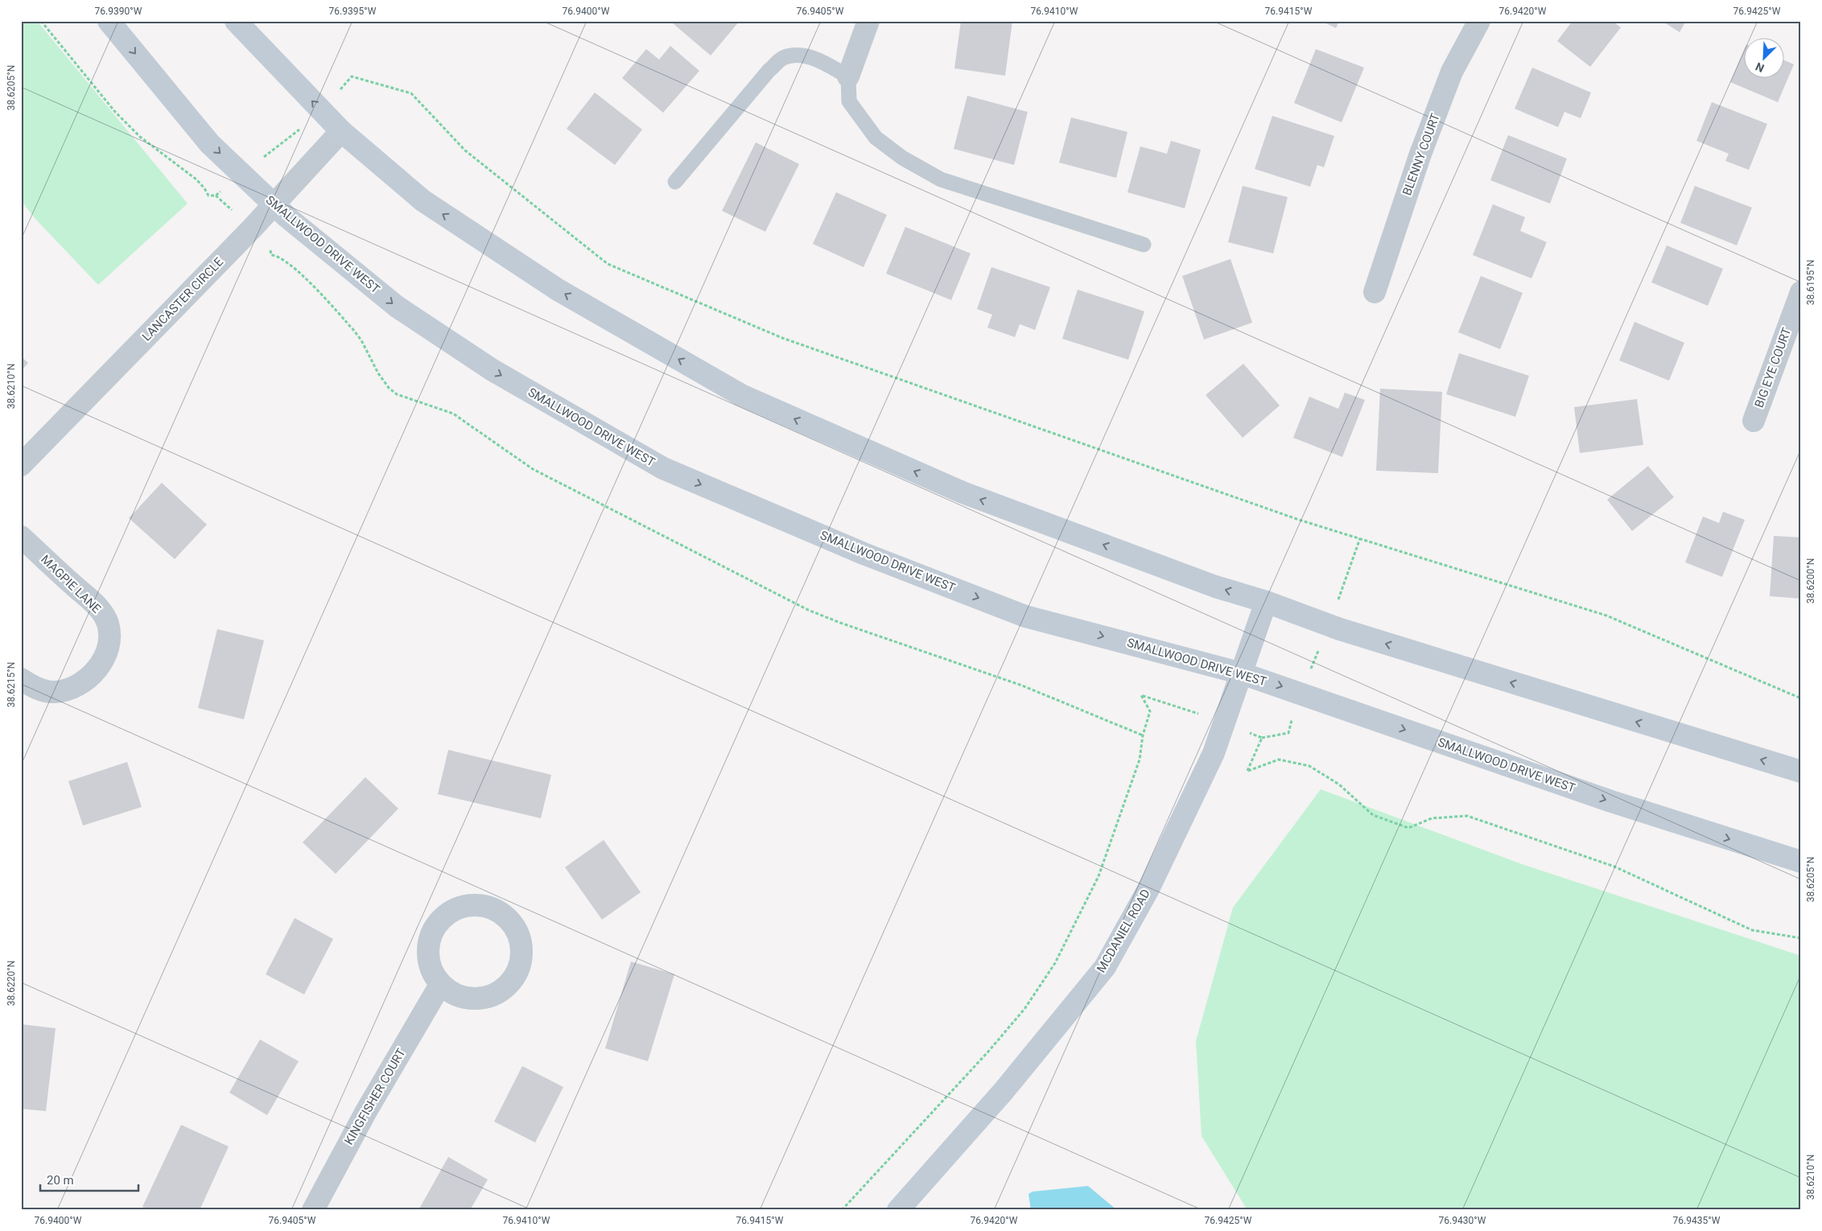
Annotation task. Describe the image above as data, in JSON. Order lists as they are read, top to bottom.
{
  "streets": {
    "main road": ["SMALLWOOD DRIVE WEST", "MCDANIEL ROAD"],
    "street": [
      "BLENNY COURT",
      "LANCASTER CIRCLE",
      "BIG EYE COURT",
      "MAGPIE LANE",
      "KINGFISHER COURT"
    ]
  },
  "crossings": [
    ["SMALLWOOD DRIVE WEST", "LANCASTER CIRCLE"],
    ["SMALLWOOD DRIVE WEST", "MCDANIEL ROAD"]
  ],
  "scale_bar": "20 m",
  "north": "bottom left",
  "coordinates": [
    "76.9390°W",
    "76.9395°W",
    "76.9400°W",
    "76.9405°W",
    "76.9410°W",
    "76.9415°W",
    "76.9420°W",
    "76.9425°W",
    "38.6205°N",
    "38.6195°N",
    "38.6210°N",
    "38.6200°N",
    "38.6215°N",
    "38.6220°N",
    "76.9430°W",
    "76.9435°W"
  ]
}
